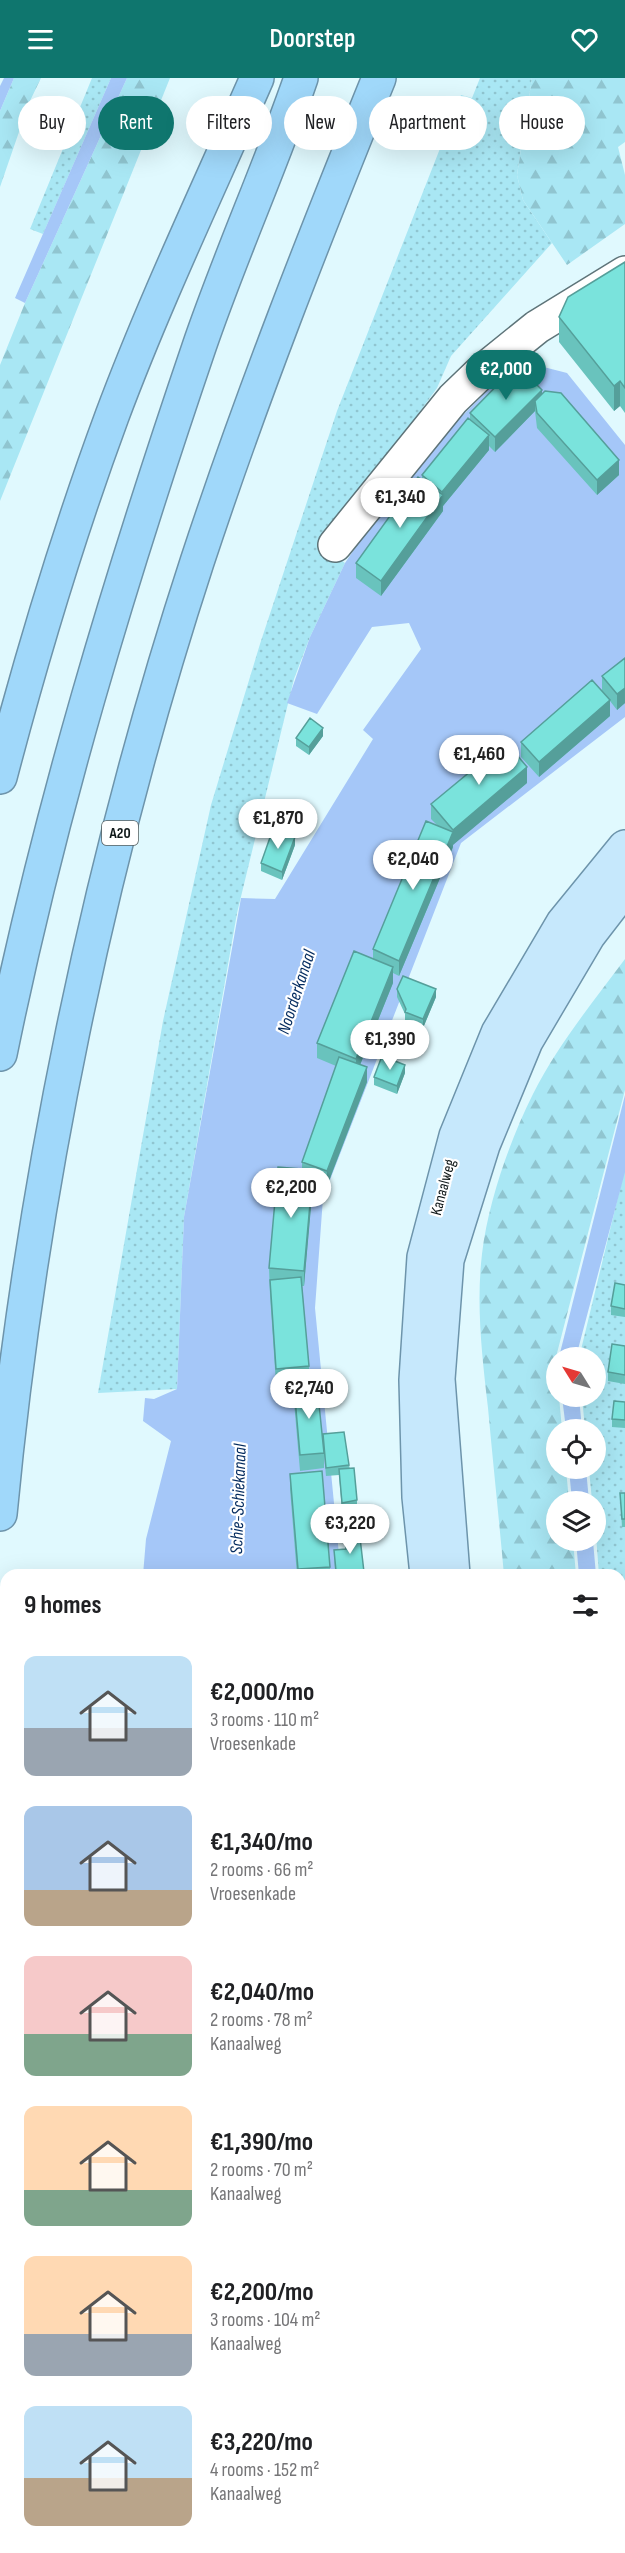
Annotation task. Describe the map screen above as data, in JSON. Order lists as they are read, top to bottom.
{
  "streets": {
    "highway": ["A20"],
    "main road": ["Kanaalweg"]
  },
  "water": ["Noorderkanaal", "Schie-Schiekanaal"],
  "north": "top left",
  "page": {
    "header": "Doorstep",
    "chip": [
      "Buy",
      "Rent",
      "Filters",
      "New",
      "Apartment",
      "House"
    ],
    "price": [
      "€2,000",
      "€1,340",
      "€1,460",
      "€1,870",
      "€2,040",
      "€1,390",
      "€2,200",
      "€2,740",
      "€3,220"
    ],
    "heading": "9 homes",
    "list": [
      {
        "name": "€2,000/mo",
        "note": "3 rooms · 110 m² · Vroesenkade"
      },
      {
        "name": "€1,340/mo",
        "note": "2 rooms · 66 m² · Vroesenkade"
      },
      {
        "name": "€2,040/mo",
        "note": "2 rooms · 78 m² · Kanaalweg"
      },
      {
        "name": "€1,390/mo",
        "note": "2 rooms · 70 m² · Kanaalweg"
      },
      {
        "name": "€2,200/mo",
        "note": "3 rooms · 104 m² · Kanaalweg"
      },
      {
        "name": "€3,220/mo",
        "note": "4 rooms · 152 m² · Kanaalweg"
      }
    ]
  }
}
